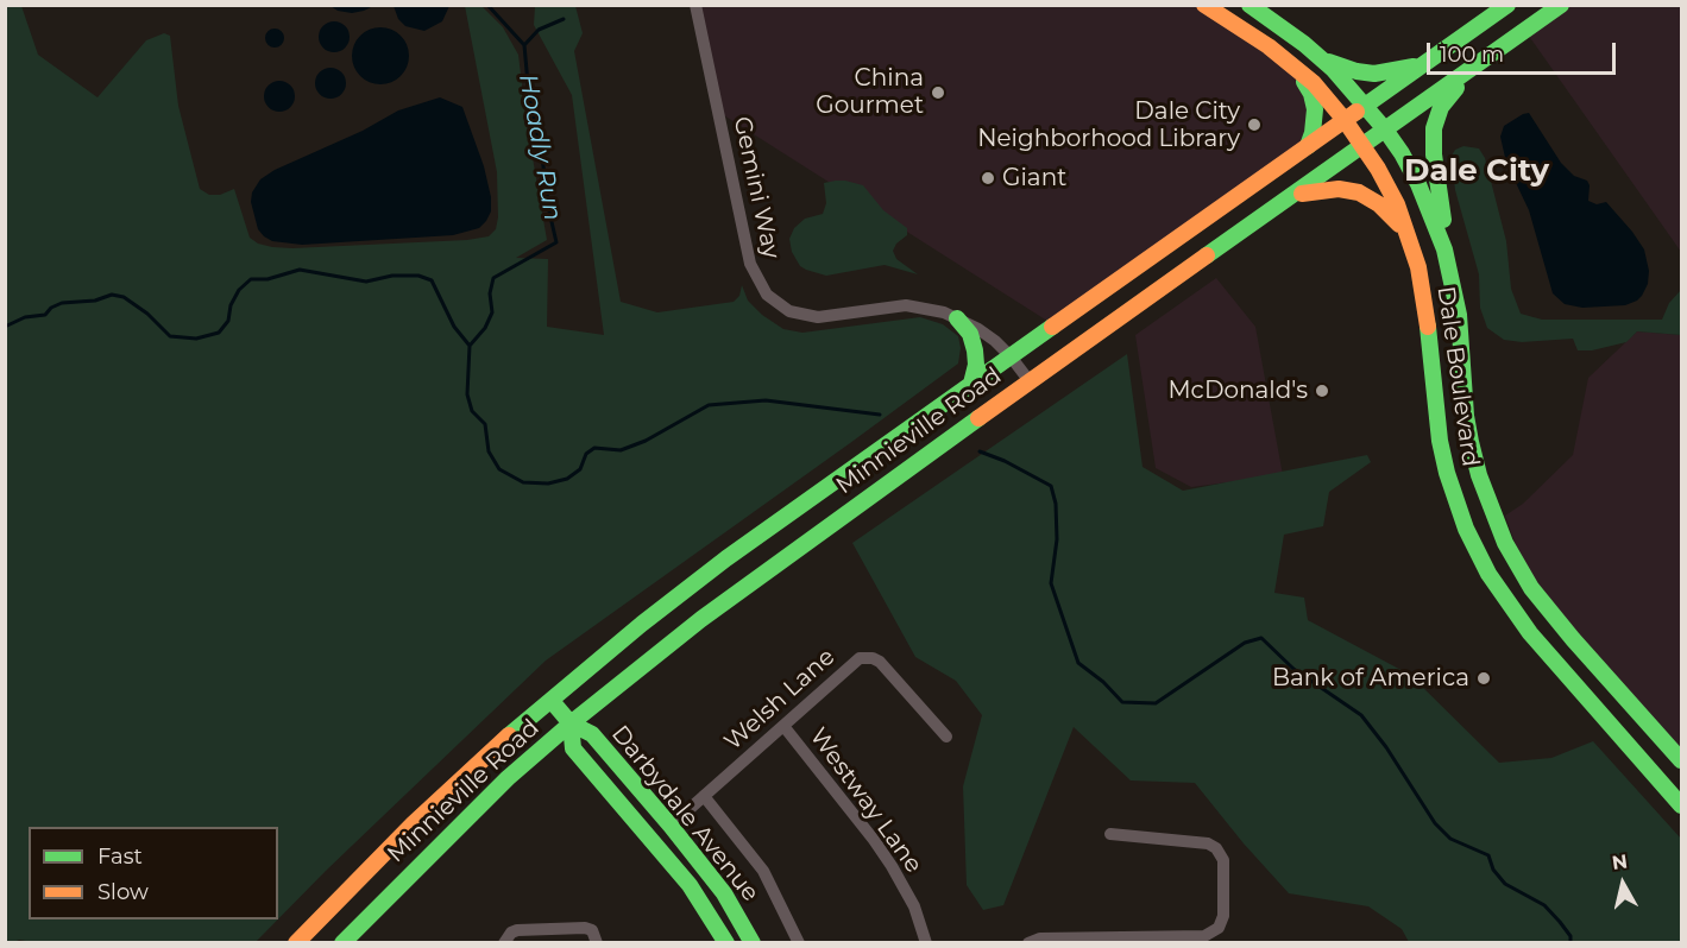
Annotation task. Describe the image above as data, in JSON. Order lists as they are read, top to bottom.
{
  "streets": {
    "main road": ["Dale Boulevard", "Minnieville Road", "Darbydale Avenue"],
    "street": ["Gemini Way", "Welsh Lane", "Westway Lane"]
  },
  "crossings": [
    ["Gemini Way", "Minnieville Road"],
    ["Dale Boulevard", "Minnieville Road"],
    ["Minnieville Road", "Darbydale Avenue"],
    ["Welsh Lane", "Westway Lane"],
    ["Welsh Lane", "Darbydale Avenue"]
  ],
  "districts": ["Dale City"],
  "water": ["Hoadly Run"],
  "places": [
    "China Gourmet",
    "Dale City Neighborhood Library",
    "Giant",
    "McDonald's",
    "Bank of America"
  ],
  "legend": ["Fast", "Slow"],
  "scale_bar": "100 m",
  "north": "top"
}
